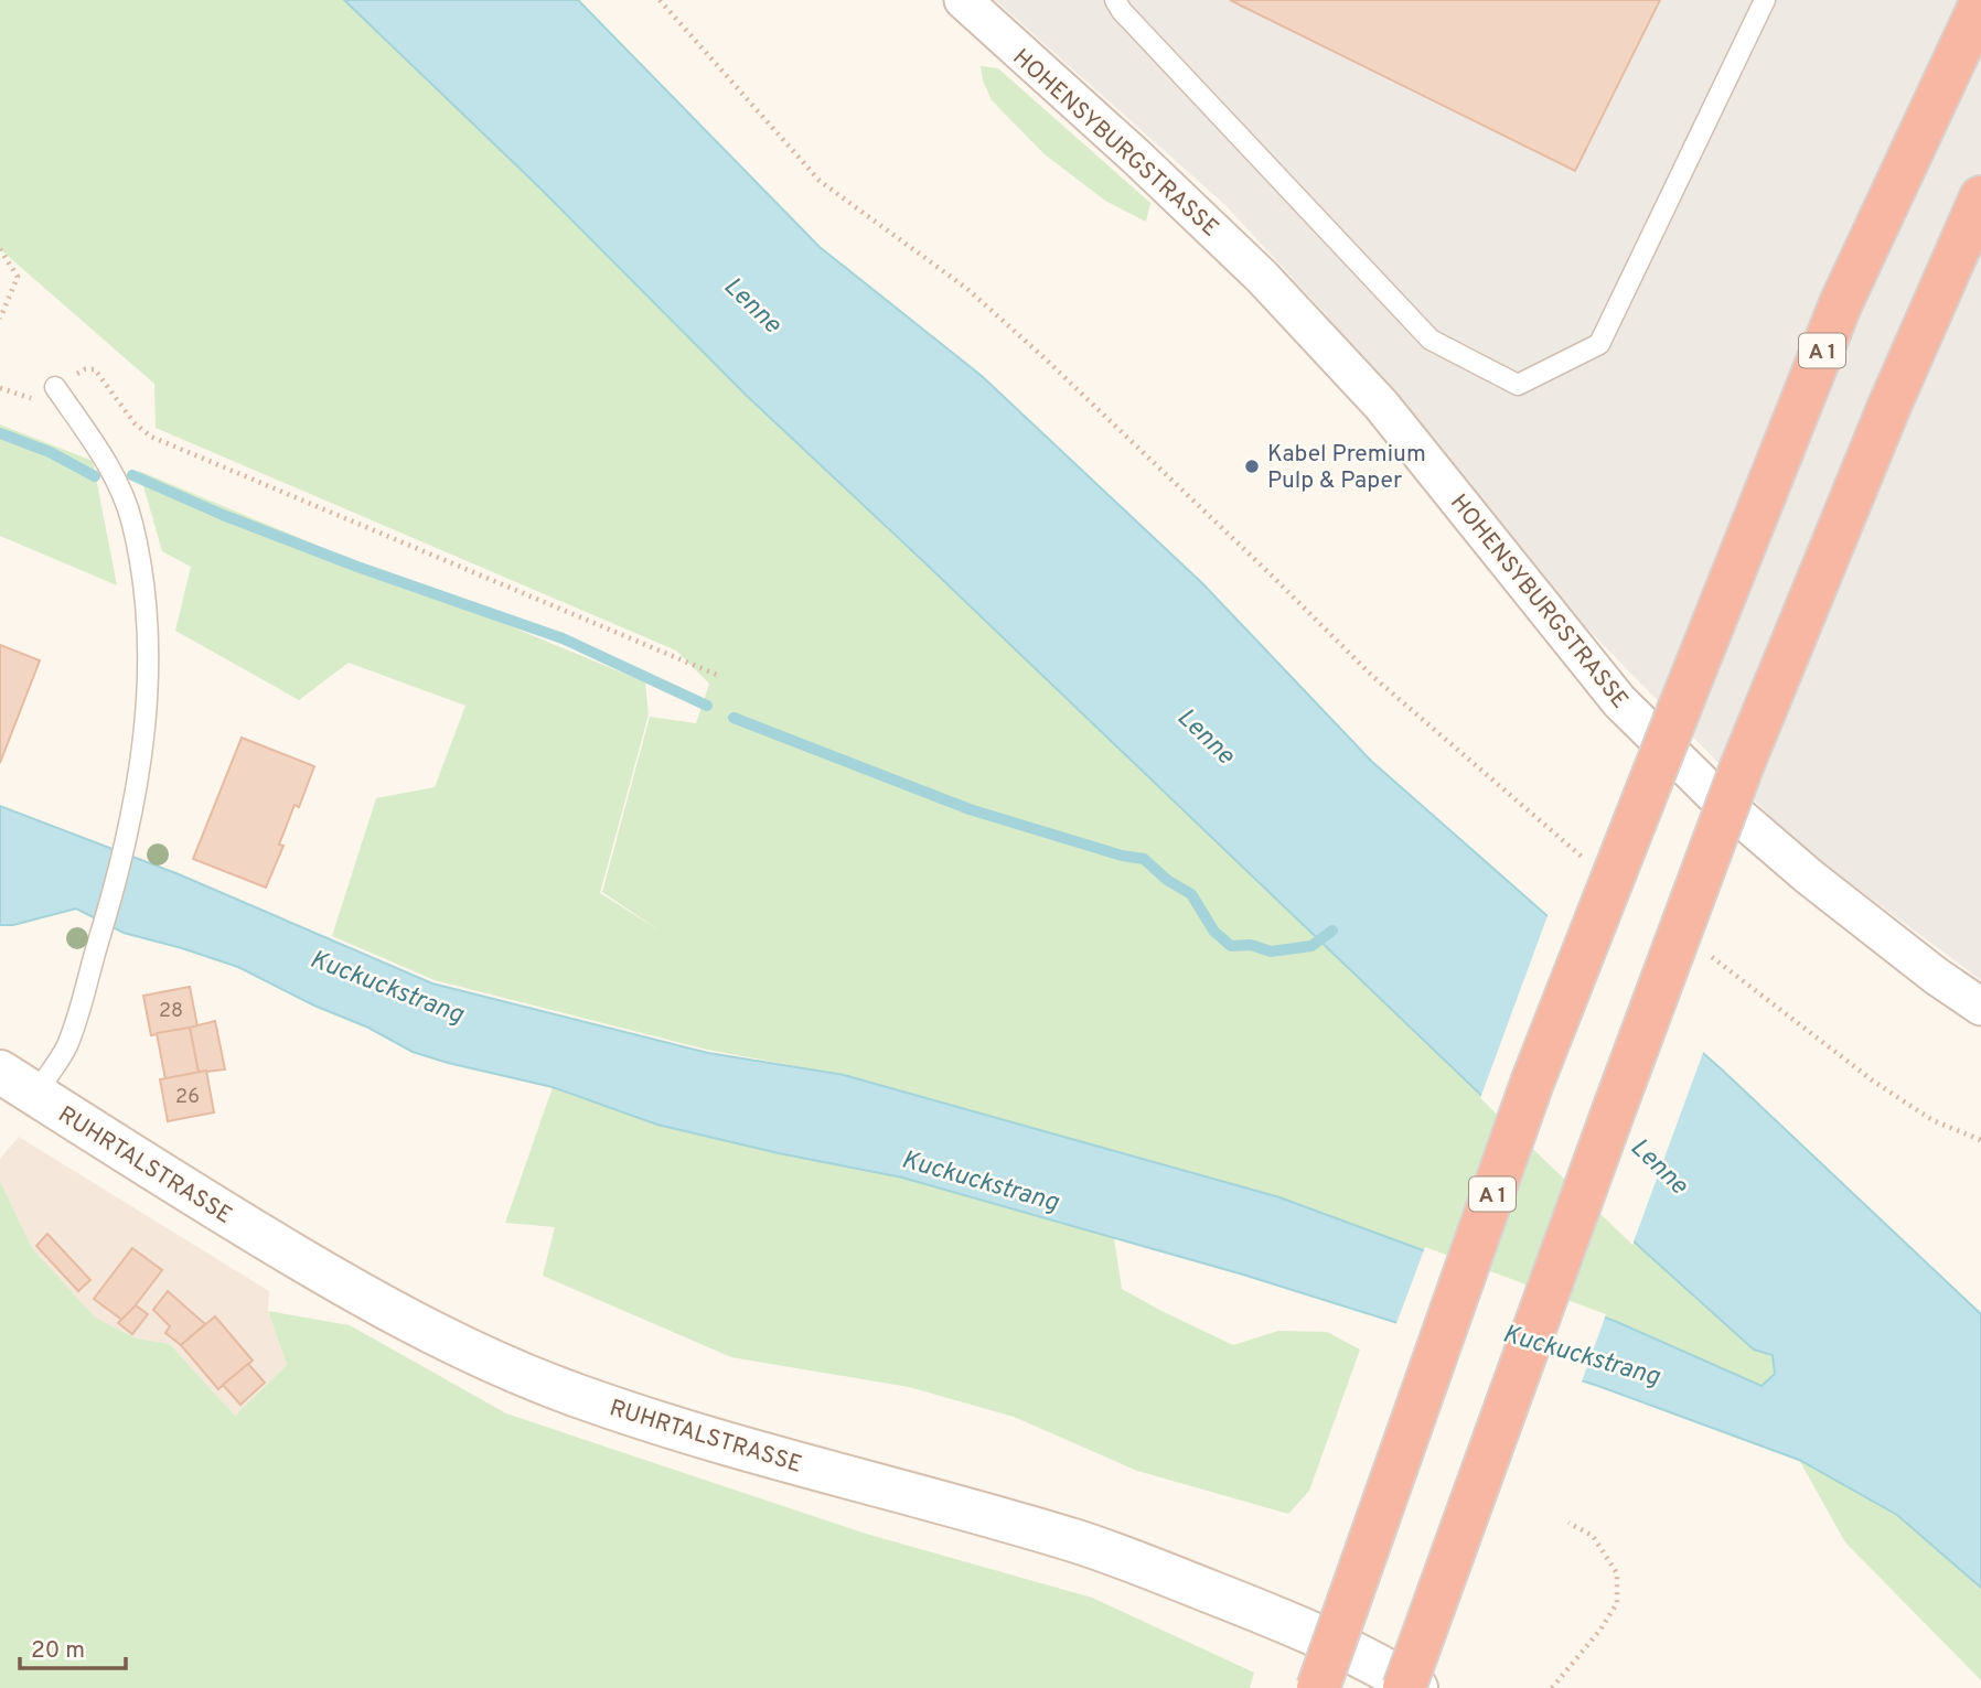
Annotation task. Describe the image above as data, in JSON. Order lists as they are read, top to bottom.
{
  "streets": {
    "highway": ["A 1"],
    "main road": ["RUHRTALSTRASSE"],
    "street": ["HOHENSYBURGSTRASSE"]
  },
  "water": ["Lenne", "Kuckuckstrang"],
  "places": ["Kabel Premium Pulp & Paper"],
  "house_numbers": ["28", "26"],
  "scale_bar": "20 m"
}
